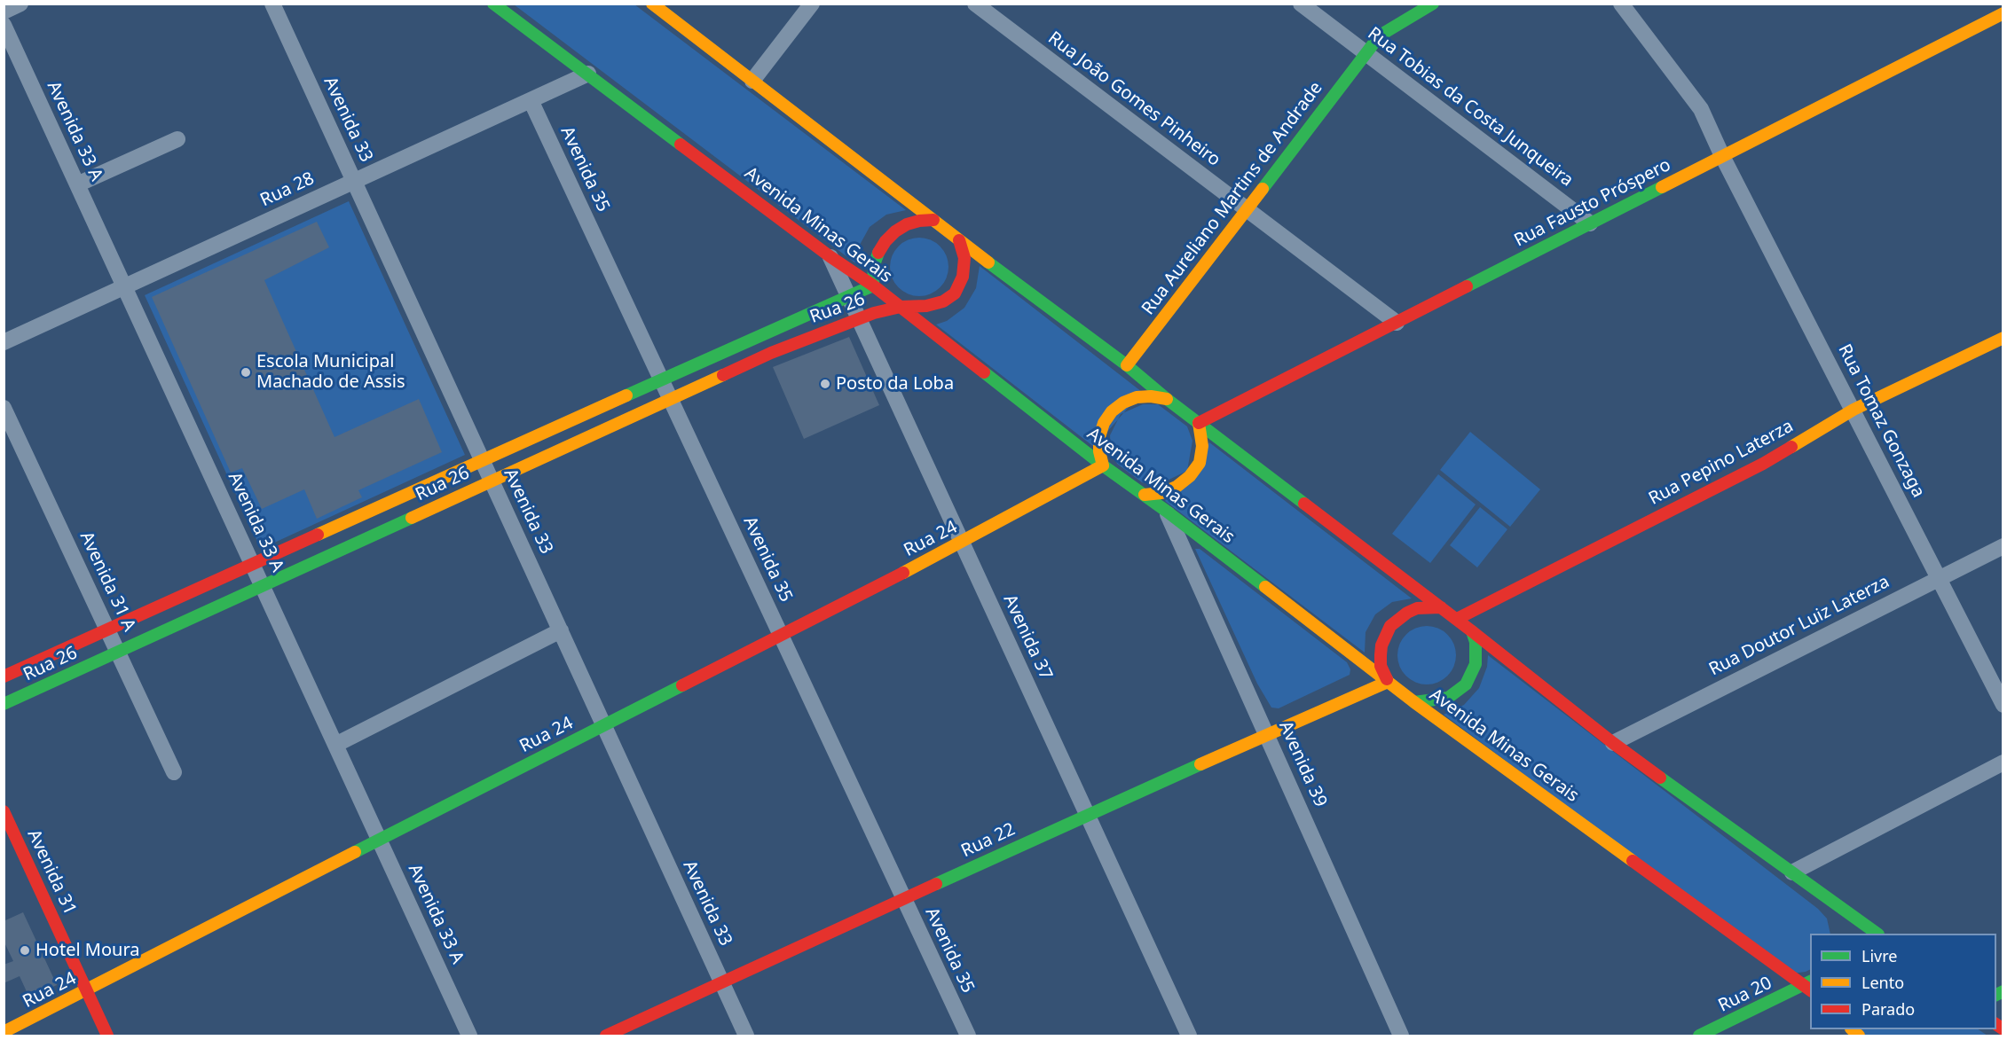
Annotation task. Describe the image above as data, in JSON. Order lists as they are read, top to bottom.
{
  "streets": {
    "street": [
      "Rua João Gomes Pinheiro",
      "Rua Tobias da Costa Junqueira",
      "Avenida 33",
      "Avenida 33 A",
      "Avenida 35",
      "Rua 28",
      "Rua Aureliano Martins de Andrade",
      "Rua Fausto Próspero",
      "Avenida Minas Gerais",
      "Rua 26",
      "Rua Tomaz Gonzaga",
      "Rua Pepino Laterza",
      "Rua 24",
      "Avenida 31 A",
      "Rua Doutor Luiz Laterza",
      "Avenida 37",
      "Avenida 39",
      "Rua 22",
      "Avenida 31",
      "Rua 20"
    ]
  },
  "crossings": [
    ["Rua João Gomes Pinheiro", "Rua Aureliano Martins de Andrade"],
    ["Rua João Gomes Pinheiro", "Rua Fausto Próspero"],
    ["Rua Tobias da Costa Junqueira", "Rua Aureliano Martins de Andrade"],
    ["Rua Tobias da Costa Junqueira", "Rua Fausto Próspero"],
    ["Avenida 33", "Rua 28"],
    ["Avenida 33", "Rua 26"],
    ["Avenida 33", "Rua 24"],
    ["Avenida 33", "Rua 22"],
    ["Avenida 33 A", "Rua 28"],
    ["Avenida 33 A", "Rua 26"],
    ["Avenida 33 A", "Rua 24"],
    ["Avenida 35", "Rua 28"],
    ["Avenida 35", "Rua 26"],
    ["Avenida 35", "Rua 24"],
    ["Avenida 35", "Rua 22"],
    ["Rua 28", "Avenida Minas Gerais"],
    ["Rua Fausto Próspero", "Avenida Minas Gerais"],
    ["Rua Fausto Próspero", "Rua Tomaz Gonzaga"],
    ["Rua Fausto Próspero", "Rua 24"],
    ["Avenida Minas Gerais", "Rua 26"],
    ["Avenida Minas Gerais", "Rua Pepino Laterza"],
    ["Avenida Minas Gerais", "Rua 24"],
    ["Avenida Minas Gerais", "Avenida 37"],
    ["Avenida Minas Gerais", "Avenida 39"],
    ["Avenida Minas Gerais", "Rua 22"],
    ["Avenida Minas Gerais", "Rua 20"],
    ["Rua 26", "Avenida 31 A"],
    ["Rua 26", "Avenida 37"],
    ["Rua Tomaz Gonzaga", "Rua Pepino Laterza"],
    ["Rua Tomaz Gonzaga", "Rua Doutor Luiz Laterza"],
    ["Rua Pepino Laterza", "Rua 22"],
    ["Rua 24", "Avenida 37"],
    ["Rua 24", "Avenida 31"],
    ["Avenida 37", "Rua 22"],
    ["Avenida 39", "Rua 22"]
  ],
  "places": ["Escola Municipal Machado de Assis", "Posto da Loba", "Hotel Moura"],
  "legend": ["Livre", "Lento", "Parado"]
}
